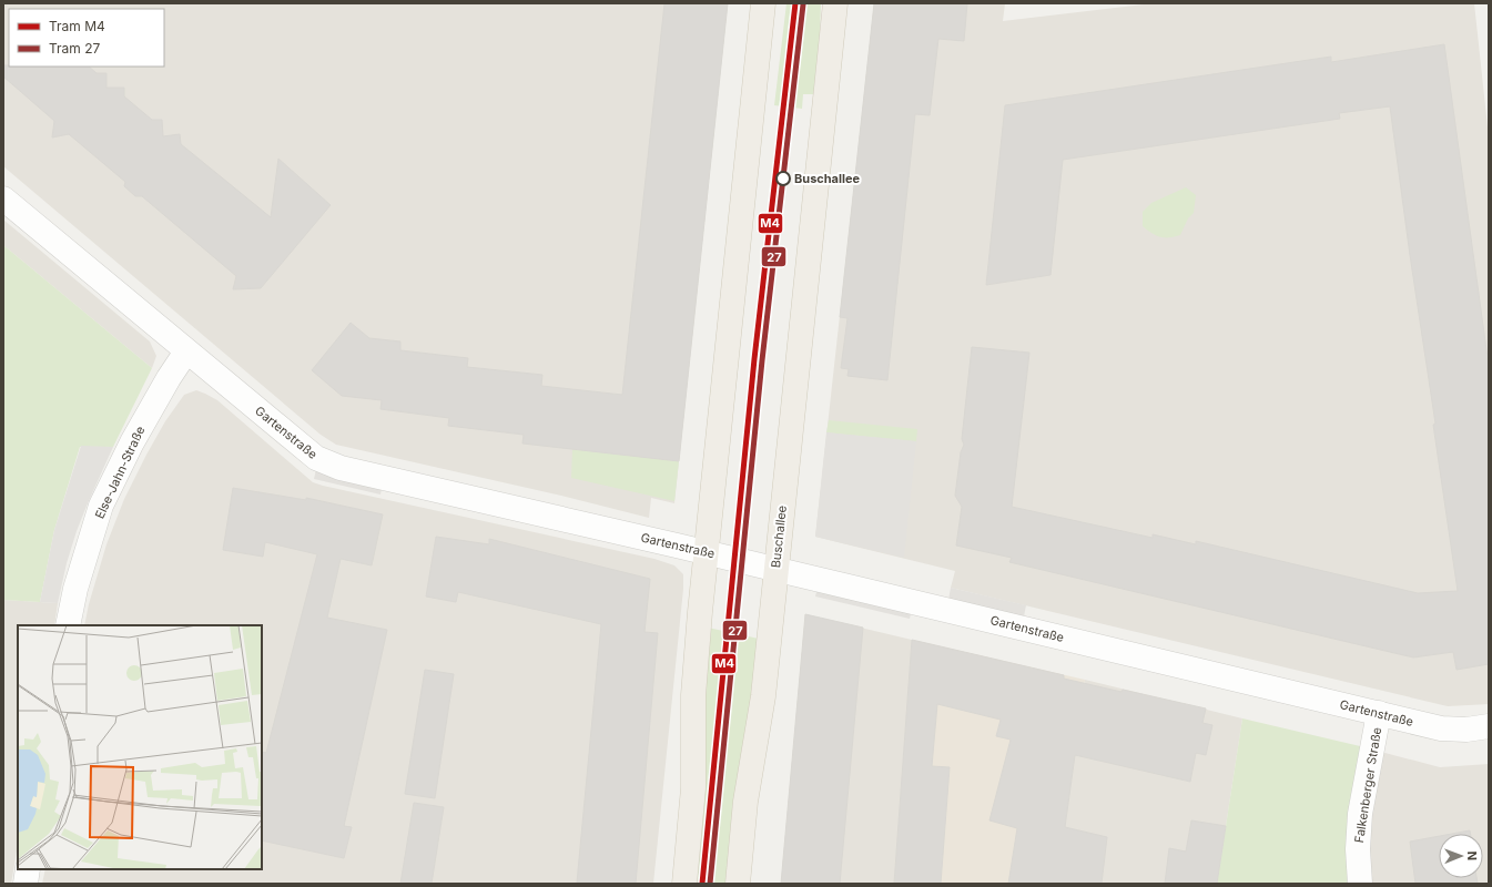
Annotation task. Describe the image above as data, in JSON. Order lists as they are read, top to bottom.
{
  "streets": {
    "main road": ["Buschallee"],
    "street": ["Gartenstraße", "Else-Jahn-Straße", "Falkenberger Straße"]
  },
  "crossings": [
    ["Gartenstraße", "Else-Jahn-Straße"],
    ["Gartenstraße", "Buschallee"],
    ["Gartenstraße", "Falkenberger Straße"]
  ],
  "places": ["Buschallee"],
  "lines": ["tram line M4", "tram line 27"],
  "legend": ["Tram M4", "Tram 27"],
  "north": "right"
}
